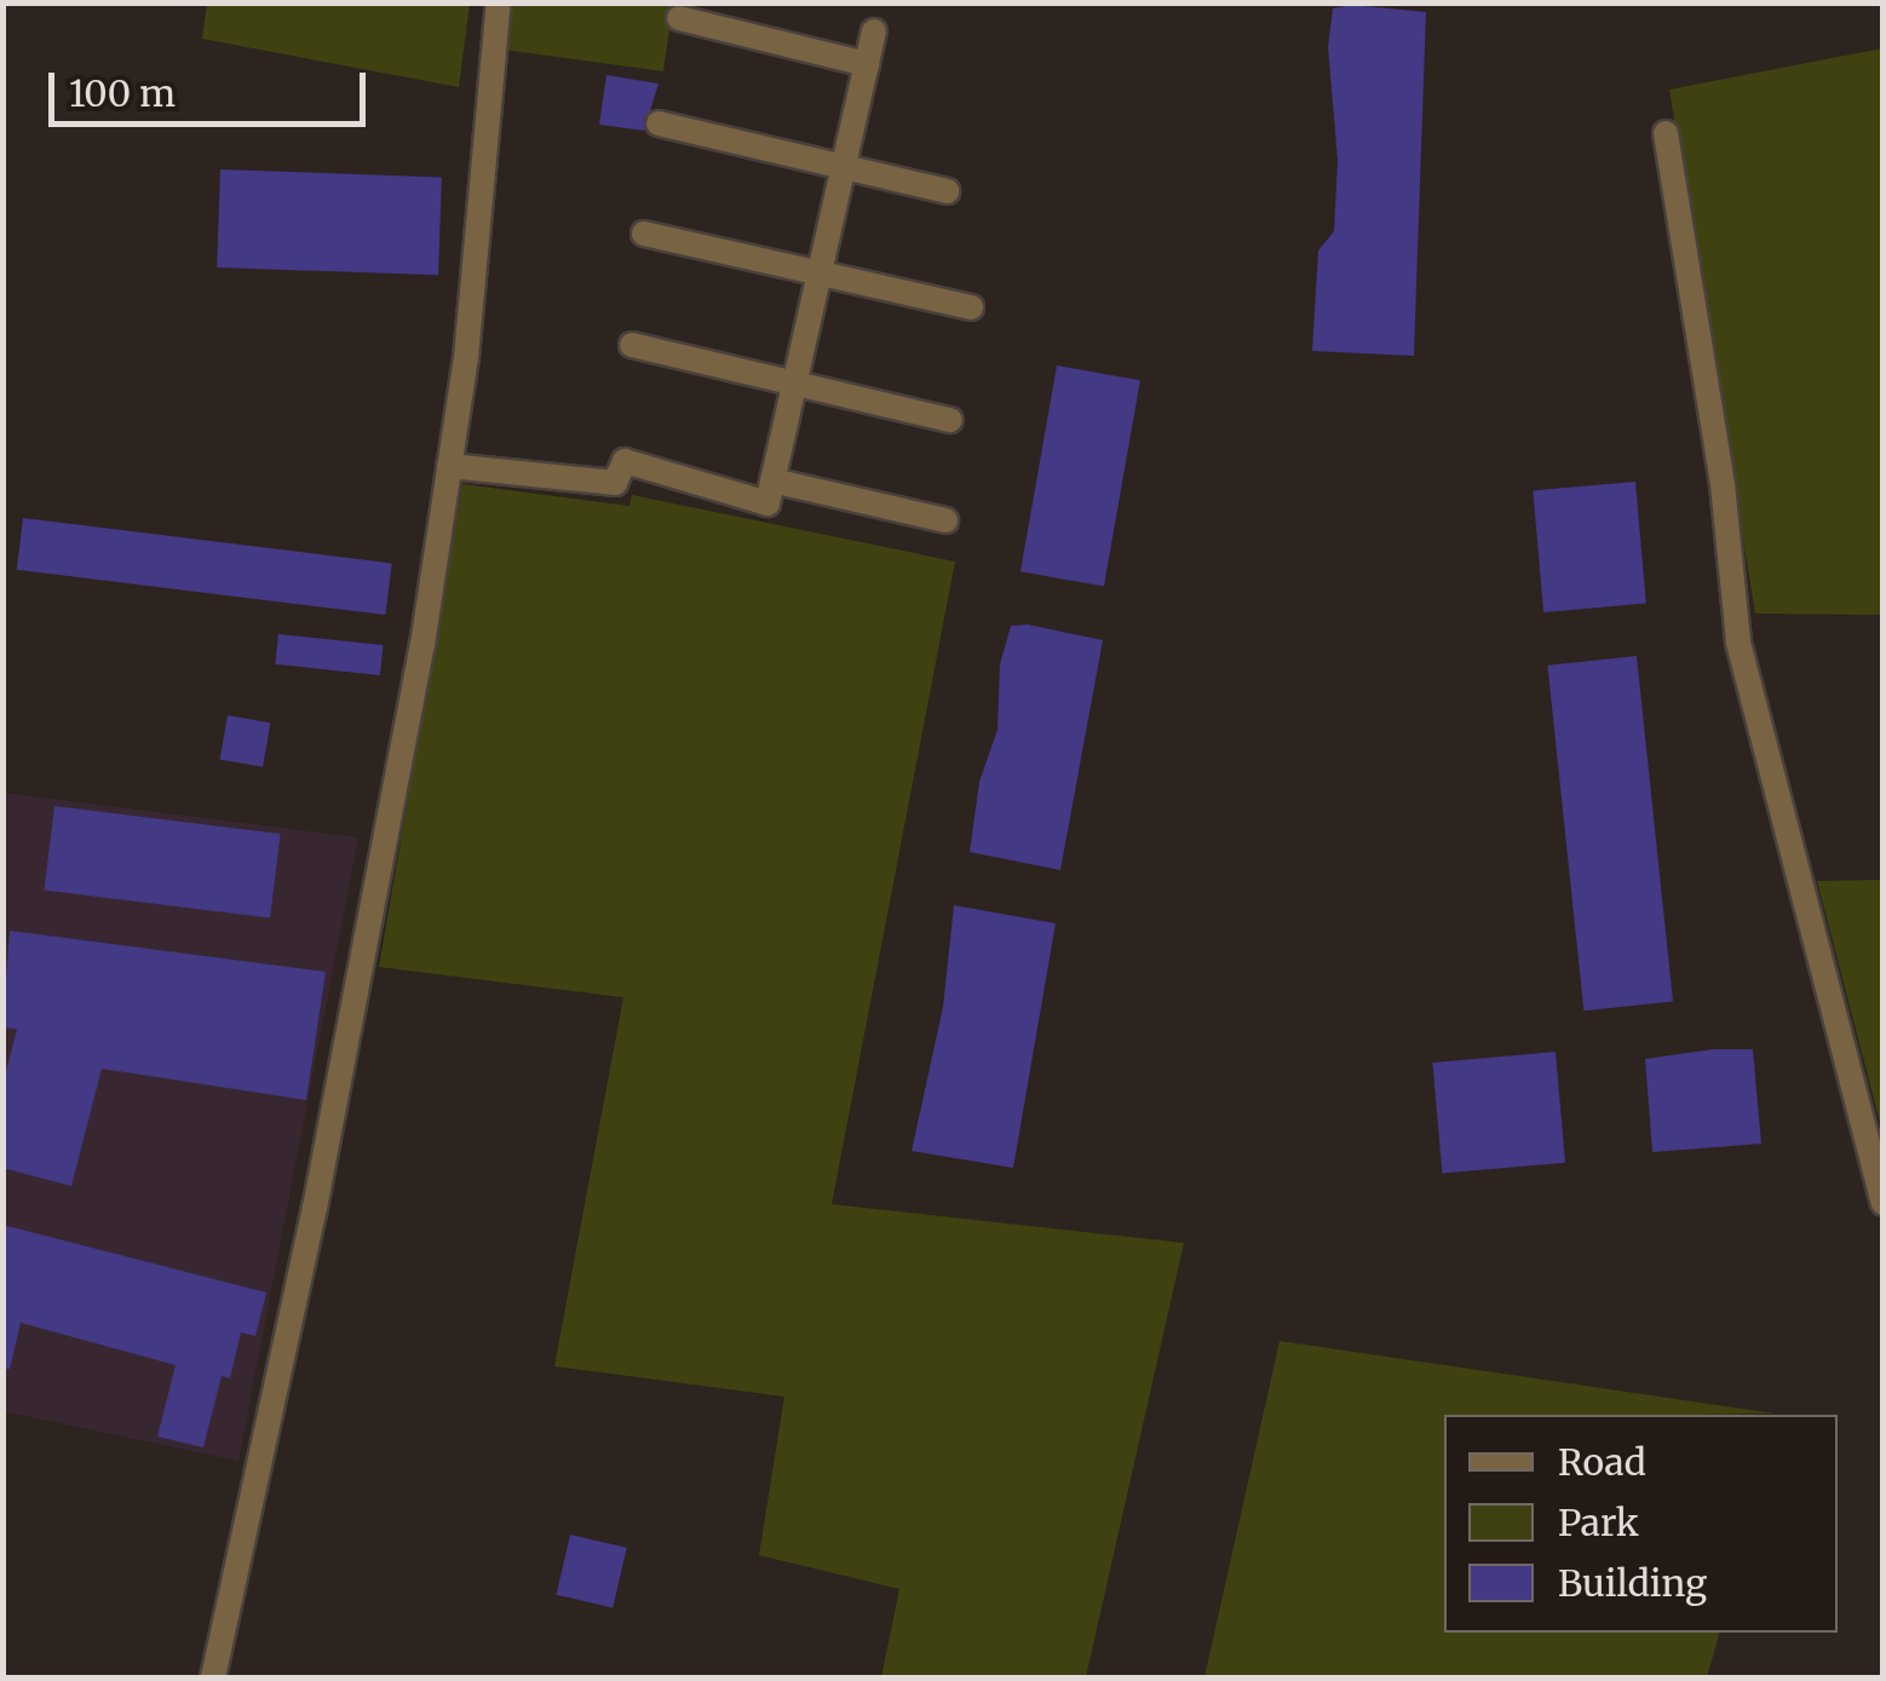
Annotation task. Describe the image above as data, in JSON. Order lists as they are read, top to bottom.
{
  "legend": ["Road", "Park", "Building"],
  "scale_bar": "100 m"
}
